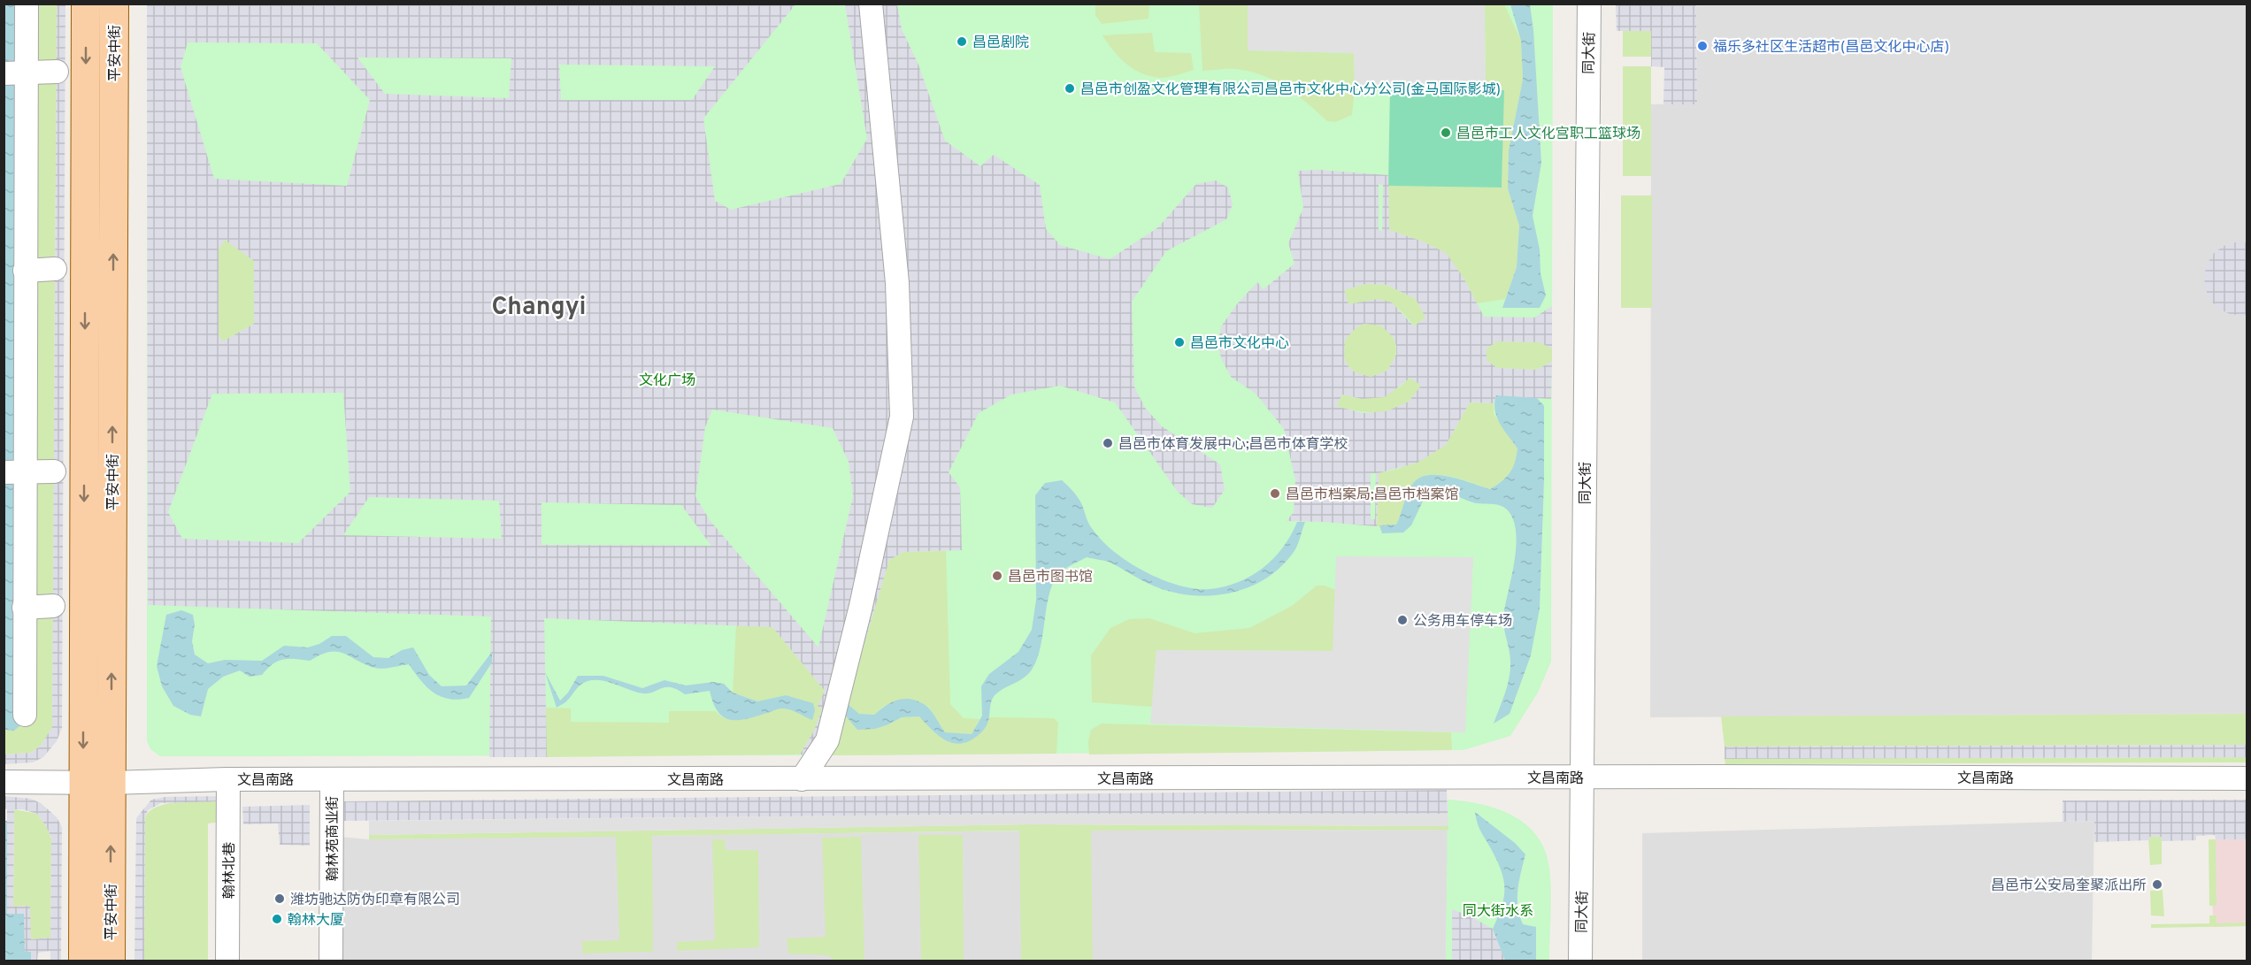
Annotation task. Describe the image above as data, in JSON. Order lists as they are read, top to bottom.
{
  "streets": {
    "main road": ["平安中街"],
    "street": [
      "同大街",
      "文昌南路",
      "翰林苑商业街",
      "翰林北巷"
    ]
  },
  "crossings": [
    ["平安中街", "文昌南路"],
    ["同大街", "文昌南路"],
    ["文昌南路", "翰林苑商业街"],
    ["文昌南路", "翰林北巷"]
  ],
  "districts": ["Changyi"],
  "parks": ["文化广场", "同大街水系"],
  "places": [
    "昌邑剧院",
    "福乐多社区生活超市(昌邑文化中心店)",
    "昌邑市创盈文化管理有限公司昌邑市文化中心分公司(金马国际影城)",
    "昌邑市工人文化宫职工篮球场",
    "昌邑市文化中心",
    "昌邑市体育发展中心;昌邑市体育学校",
    "昌邑市档案局;昌邑市档案馆",
    "昌邑市图书馆",
    "公务用车停车场",
    "昌邑市公安局奎聚派出所",
    "潍坊驰达防伪印章有限公司",
    "翰林大厦"
  ]
}
